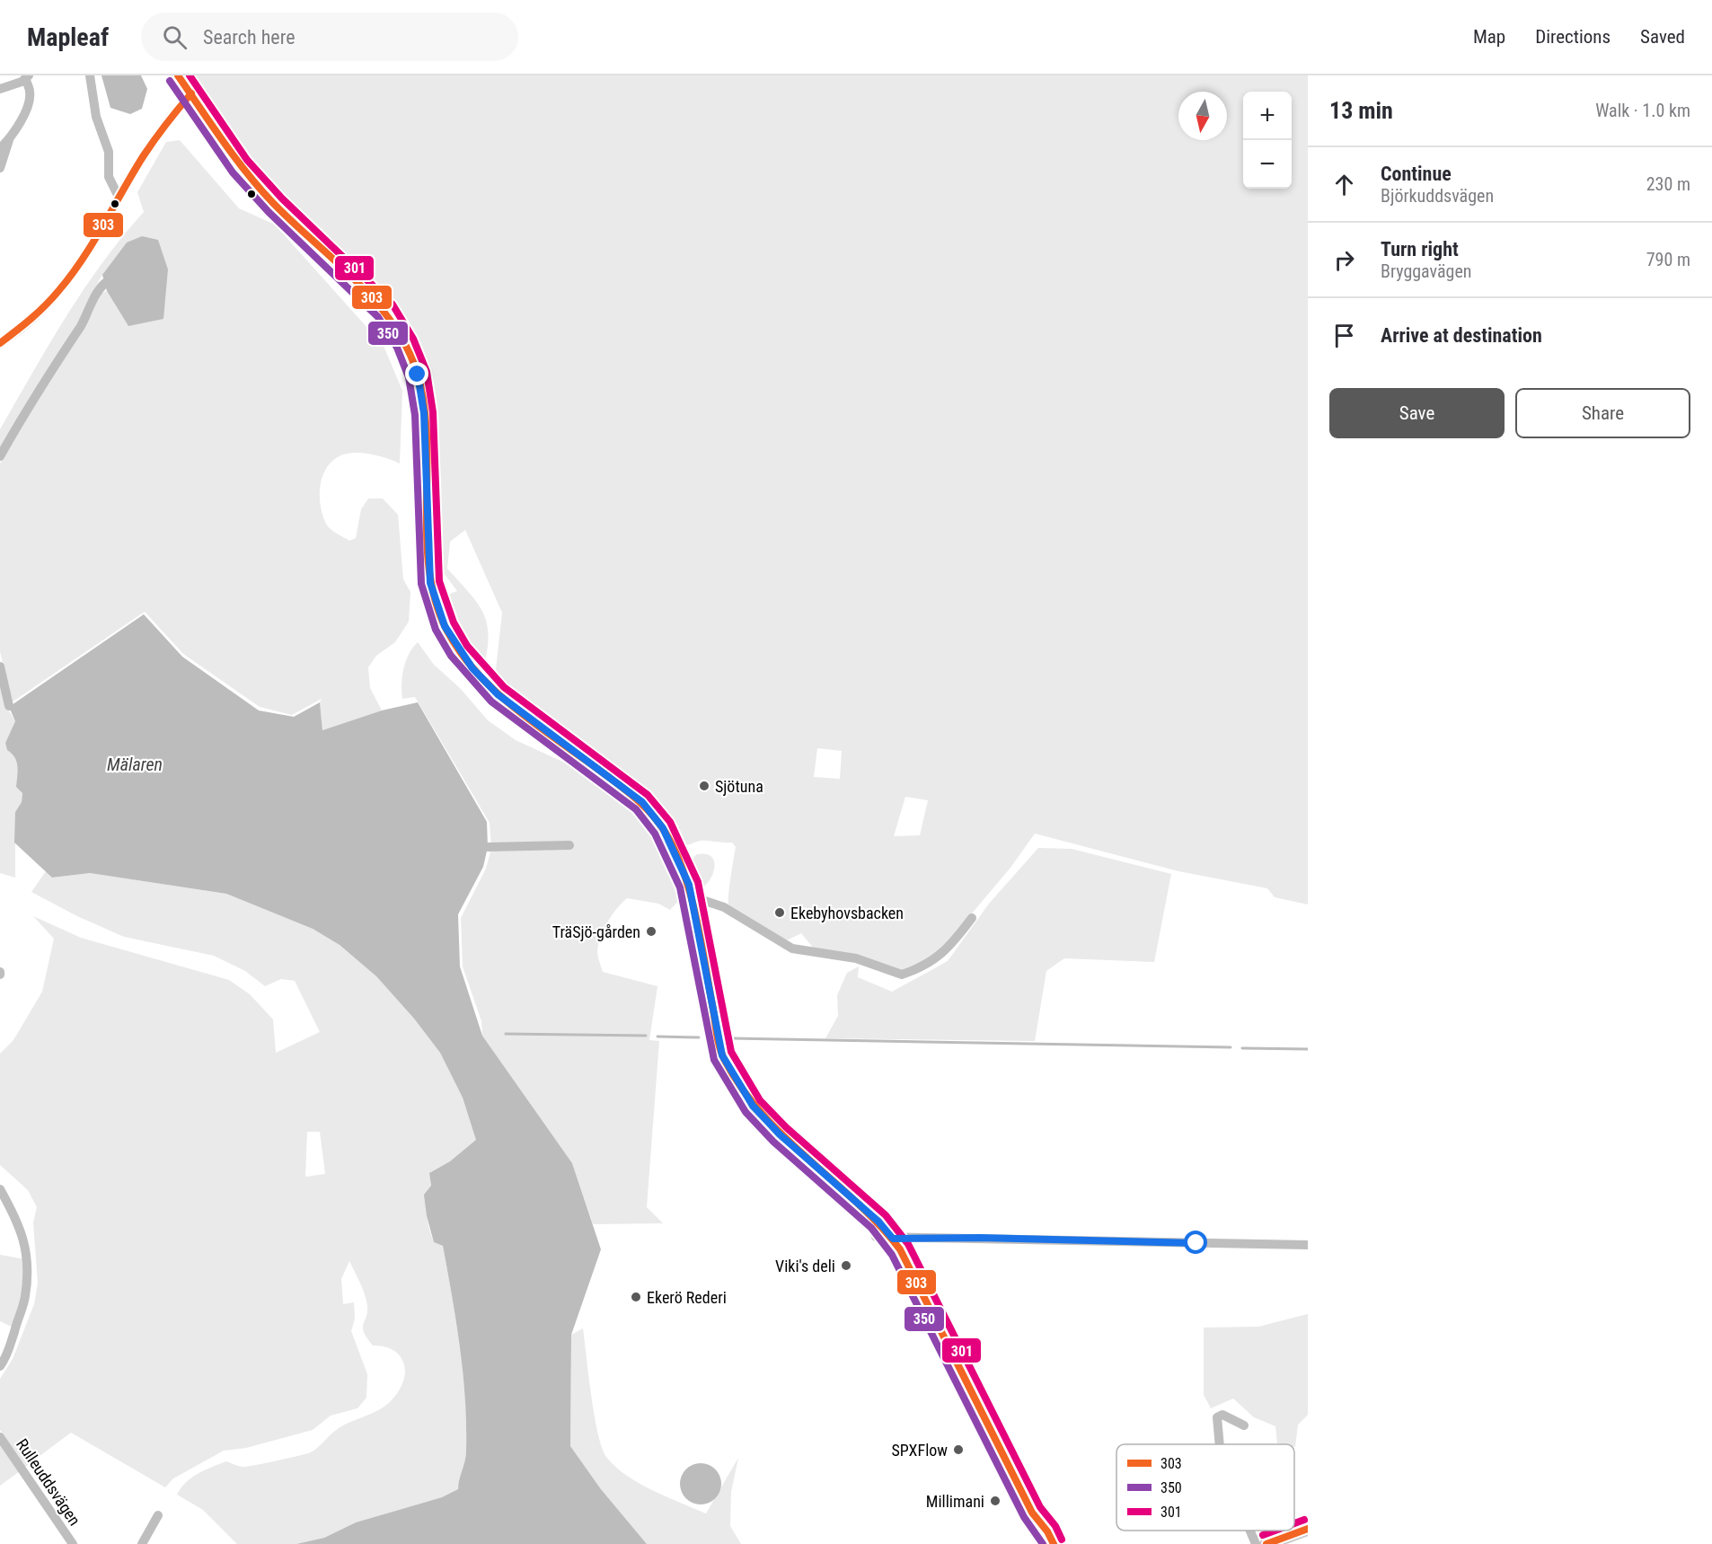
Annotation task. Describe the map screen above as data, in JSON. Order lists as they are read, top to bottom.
{
  "streets": {
    "street": ["Rulleuddsvägen"]
  },
  "water": ["Mälaren"],
  "places": [
    "Sjötuna",
    "Ekebyhovsbacken",
    "TräSjö-gården",
    "Viki's deli",
    "Ekerö Rederi",
    "SPXFlow",
    "Millimani"
  ],
  "lines": ["transit line 303", "transit line 301", "transit line 350"],
  "legend": ["303", "350", "301"],
  "north": "bottom",
  "page": {
    "header": "Mapleaf",
    "search": "Search here",
    "nav": ["Map", "Directions", "Saved"],
    "heading": ["13 min", "Walk · 1.0 km"],
    "map_buttons": ["+", "−"],
    "list": [
      ["Continue", "Björkuddsvägen", "230 m"],
      ["Turn right", "Bryggavägen", "790 m"],
      "Arrive at destination"
    ],
    "buttons": ["Save", "Share"]
  }
}
